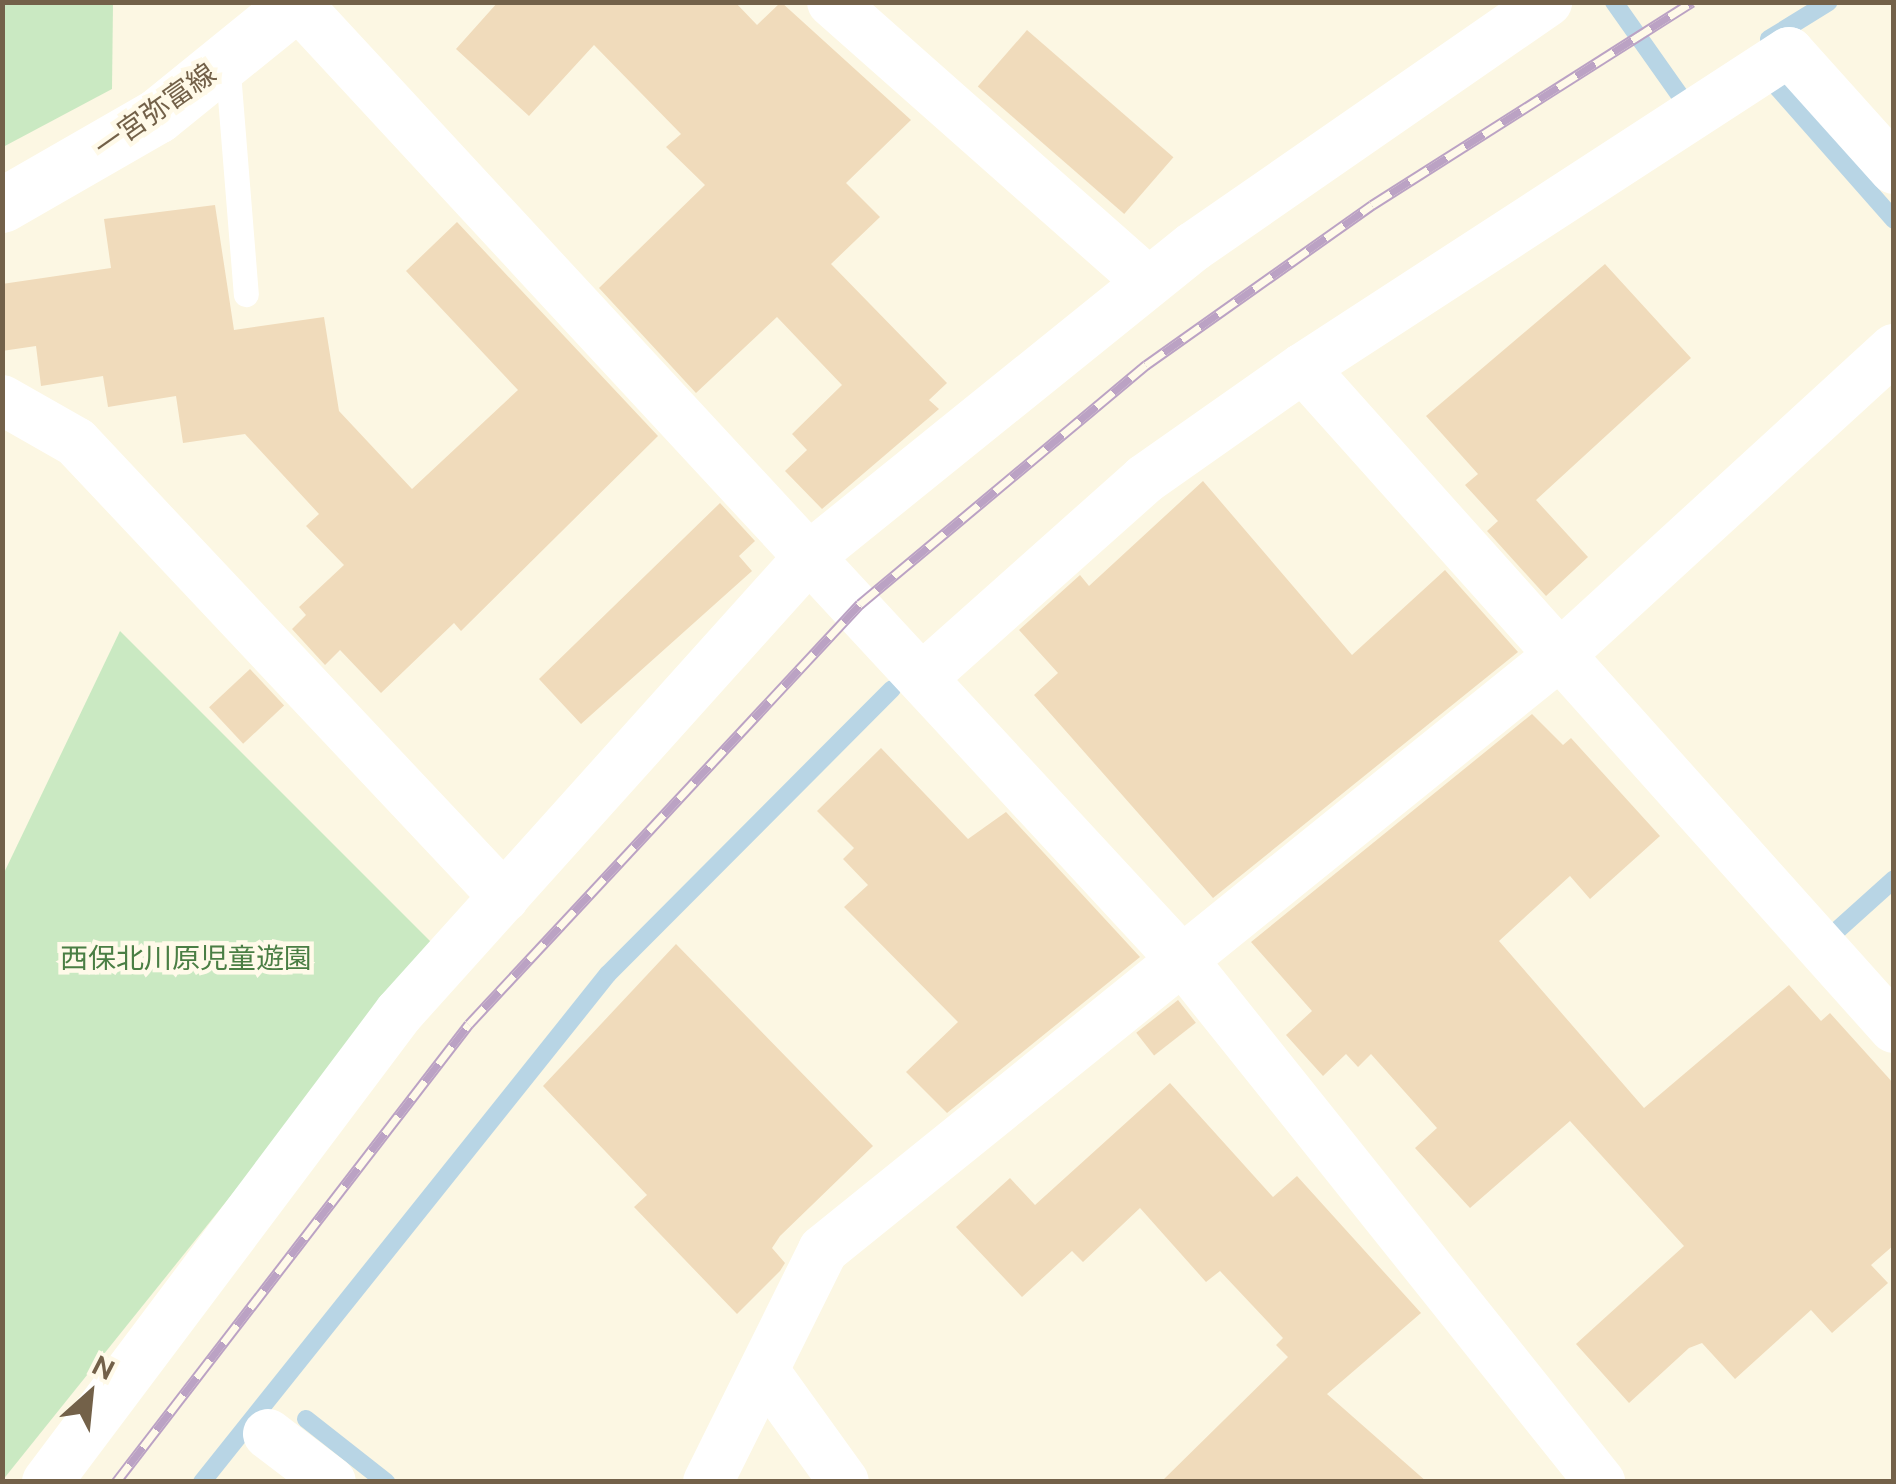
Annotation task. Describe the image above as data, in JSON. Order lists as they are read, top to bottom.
{
  "streets": {
    "main road": ["一宮弥富線"]
  },
  "parks": ["西保北川原児童遊園"],
  "north": "top right"
}
